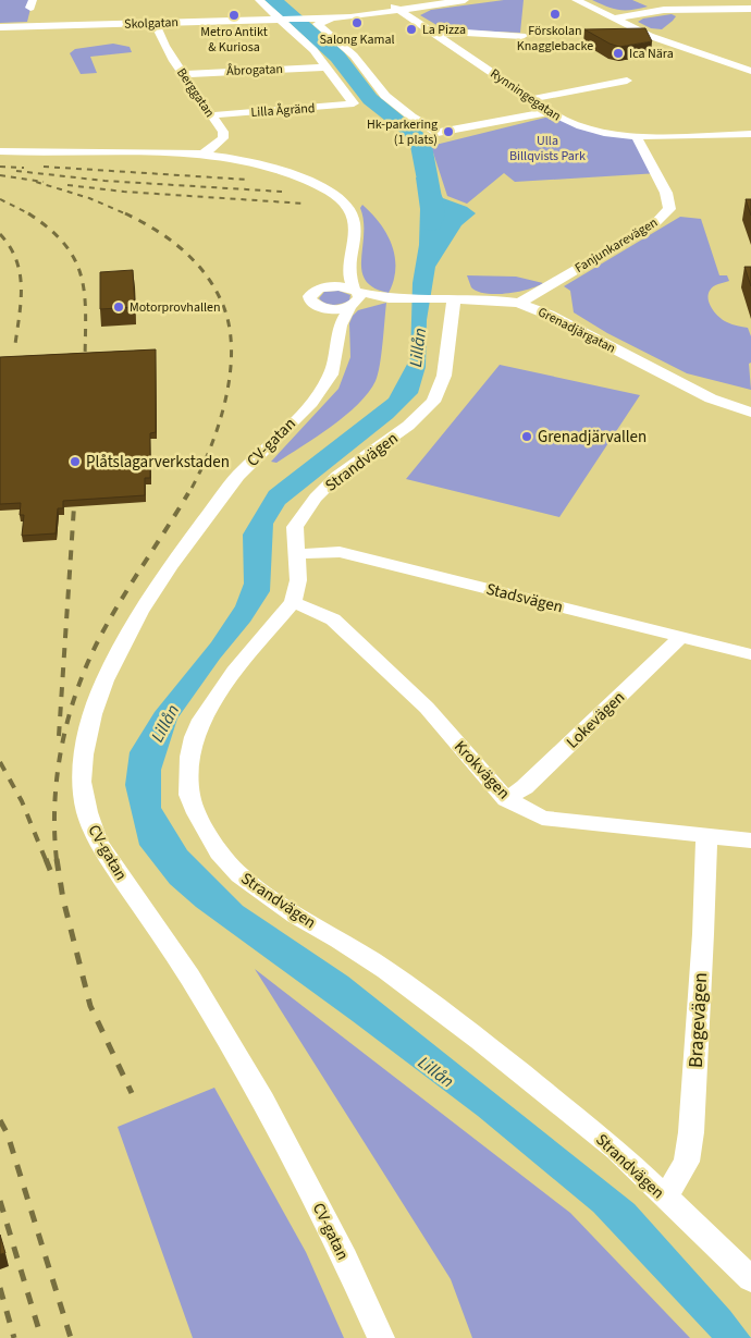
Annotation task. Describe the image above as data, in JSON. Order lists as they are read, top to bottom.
{
  "streets": {
    "street": [
      "Skolgatan",
      "Åbrogatan",
      "Berggatan",
      "Rynningegatan",
      "Lilla Ågränd",
      "Fanjunkarevägen",
      "Grenadjärgatan",
      "CV-gatan",
      "Strandvägen",
      "Stadsvägen",
      "Lokevägen",
      "Krokvägen",
      "Bragevägen"
    ]
  },
  "crossings": [
    ["Skolgatan", "Berggatan"],
    ["Skolgatan", "Rynningegatan"],
    ["Åbrogatan", "Berggatan"],
    ["Åbrogatan", "Lilla Ågränd"],
    ["Berggatan", "Lilla Ågränd"],
    ["Rynningegatan", "Fanjunkarevägen"],
    ["Fanjunkarevägen", "Grenadjärgatan"],
    ["Grenadjärgatan", "CV-gatan"],
    ["Grenadjärgatan", "Strandvägen"],
    ["Strandvägen", "Stadsvägen"],
    ["Strandvägen", "Krokvägen"],
    ["Strandvägen", "Bragevägen"],
    ["Stadsvägen", "Lokevägen"],
    ["Lokevägen", "Krokvägen"],
    ["Krokvägen", "Bragevägen"]
  ],
  "water": ["Lillån"],
  "parks": ["Ulla Billqvists Park"],
  "places": [
    "Förskolan Knagglebacke",
    "Metro Antikt & Kuriosa",
    "Salong Kamal",
    "La Pizza",
    "Ica Nära",
    "Hk-parkering (1 plats)",
    "Motorprovhallen",
    "Grenadjärvallen",
    "Plåtslagarverkstaden"
  ]
}
